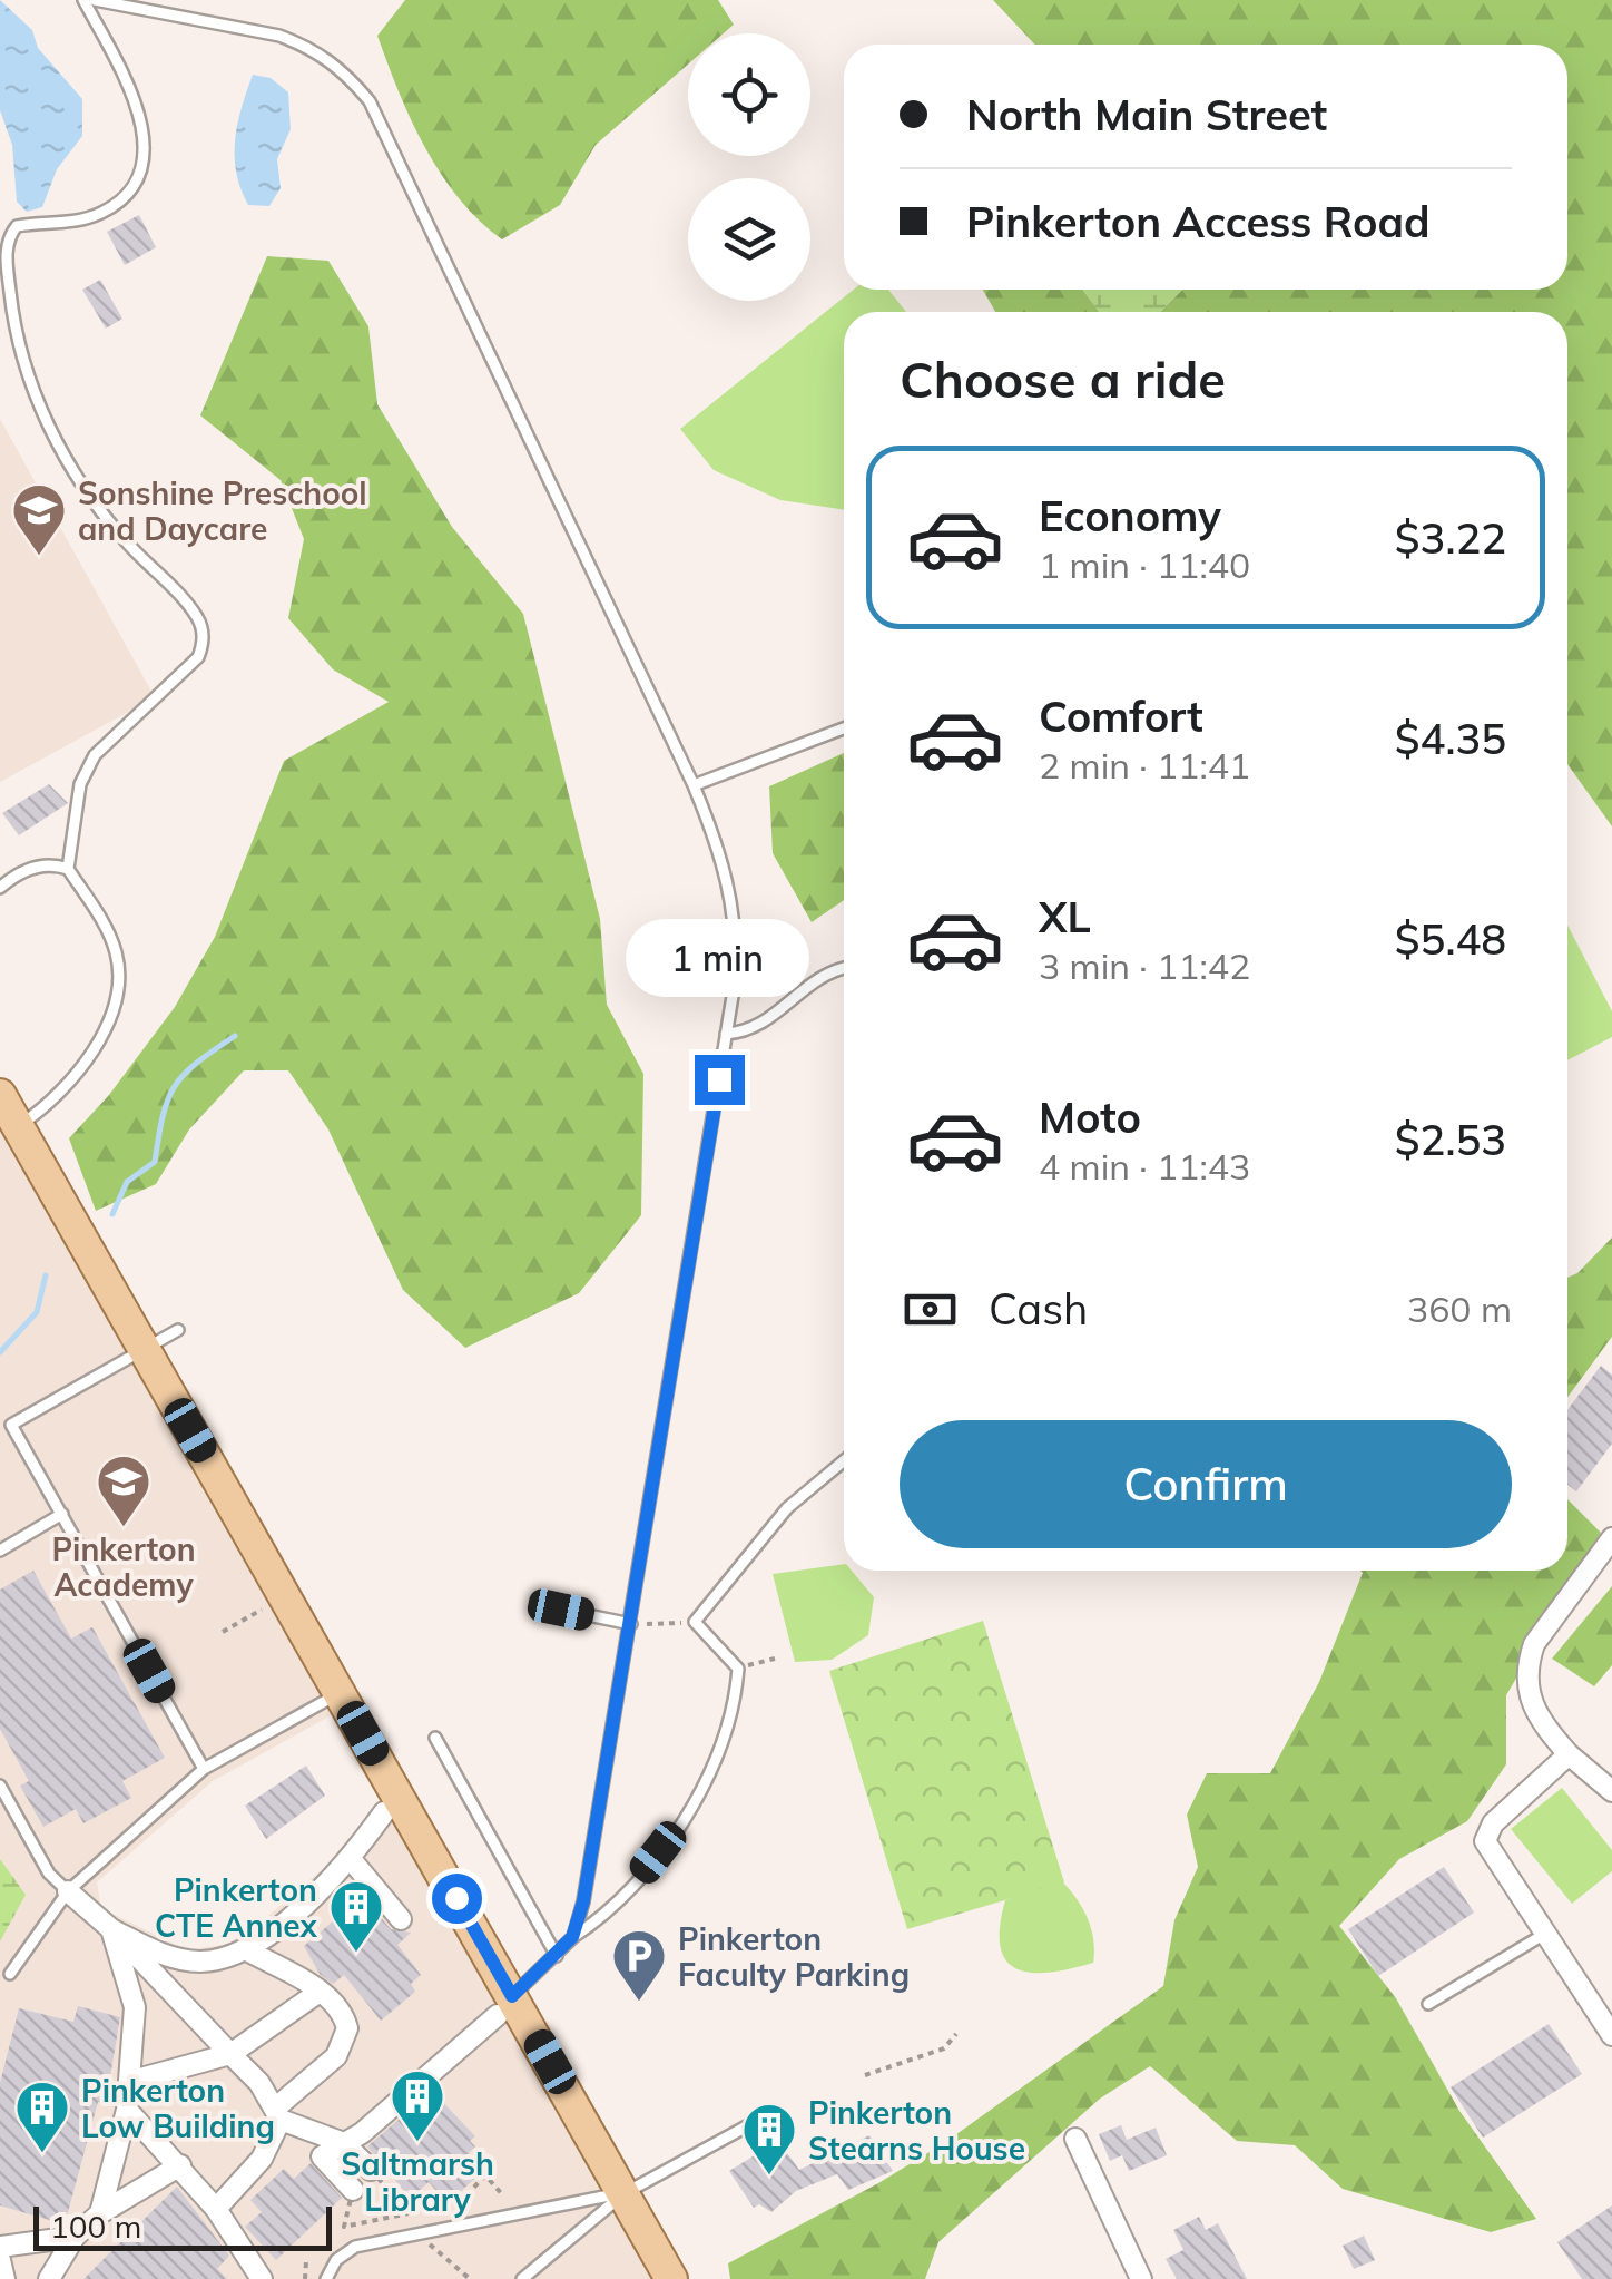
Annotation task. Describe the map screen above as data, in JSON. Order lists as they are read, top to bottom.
{
  "places": {
    "school or university": ["Sonshine Preschool and Daycare", "Pinkerton Academy"],
    "building": [
      "Pinkerton CTE Annex",
      "Saltmarsh Library",
      "Pinkerton Low Building",
      "Pinkerton Stearns House"
    ],
    "parking": ["Pinkerton Faculty Parking"]
  },
  "scale_bar": "100 m",
  "page": {
    "banner": ["North Main Street", "Pinkerton Access Road"],
    "heading": "Choose a ride",
    "list": [
      {
        "name": "Economy",
        "note": "1 min · 11:40",
        "value": "$3.22"
      },
      {
        "name": "Comfort",
        "note": "2 min · 11:41",
        "value": "$4.35"
      },
      {
        "name": "XL",
        "note": "3 min · 11:42",
        "value": "$5.48"
      },
      {
        "name": "Moto",
        "note": "4 min · 11:43",
        "value": "$2.53"
      }
    ],
    "bubble": "1 min",
    "pay": ["Cash", "360 m"],
    "buttons": "Confirm",
    "scale": "100 m"
  }
}
